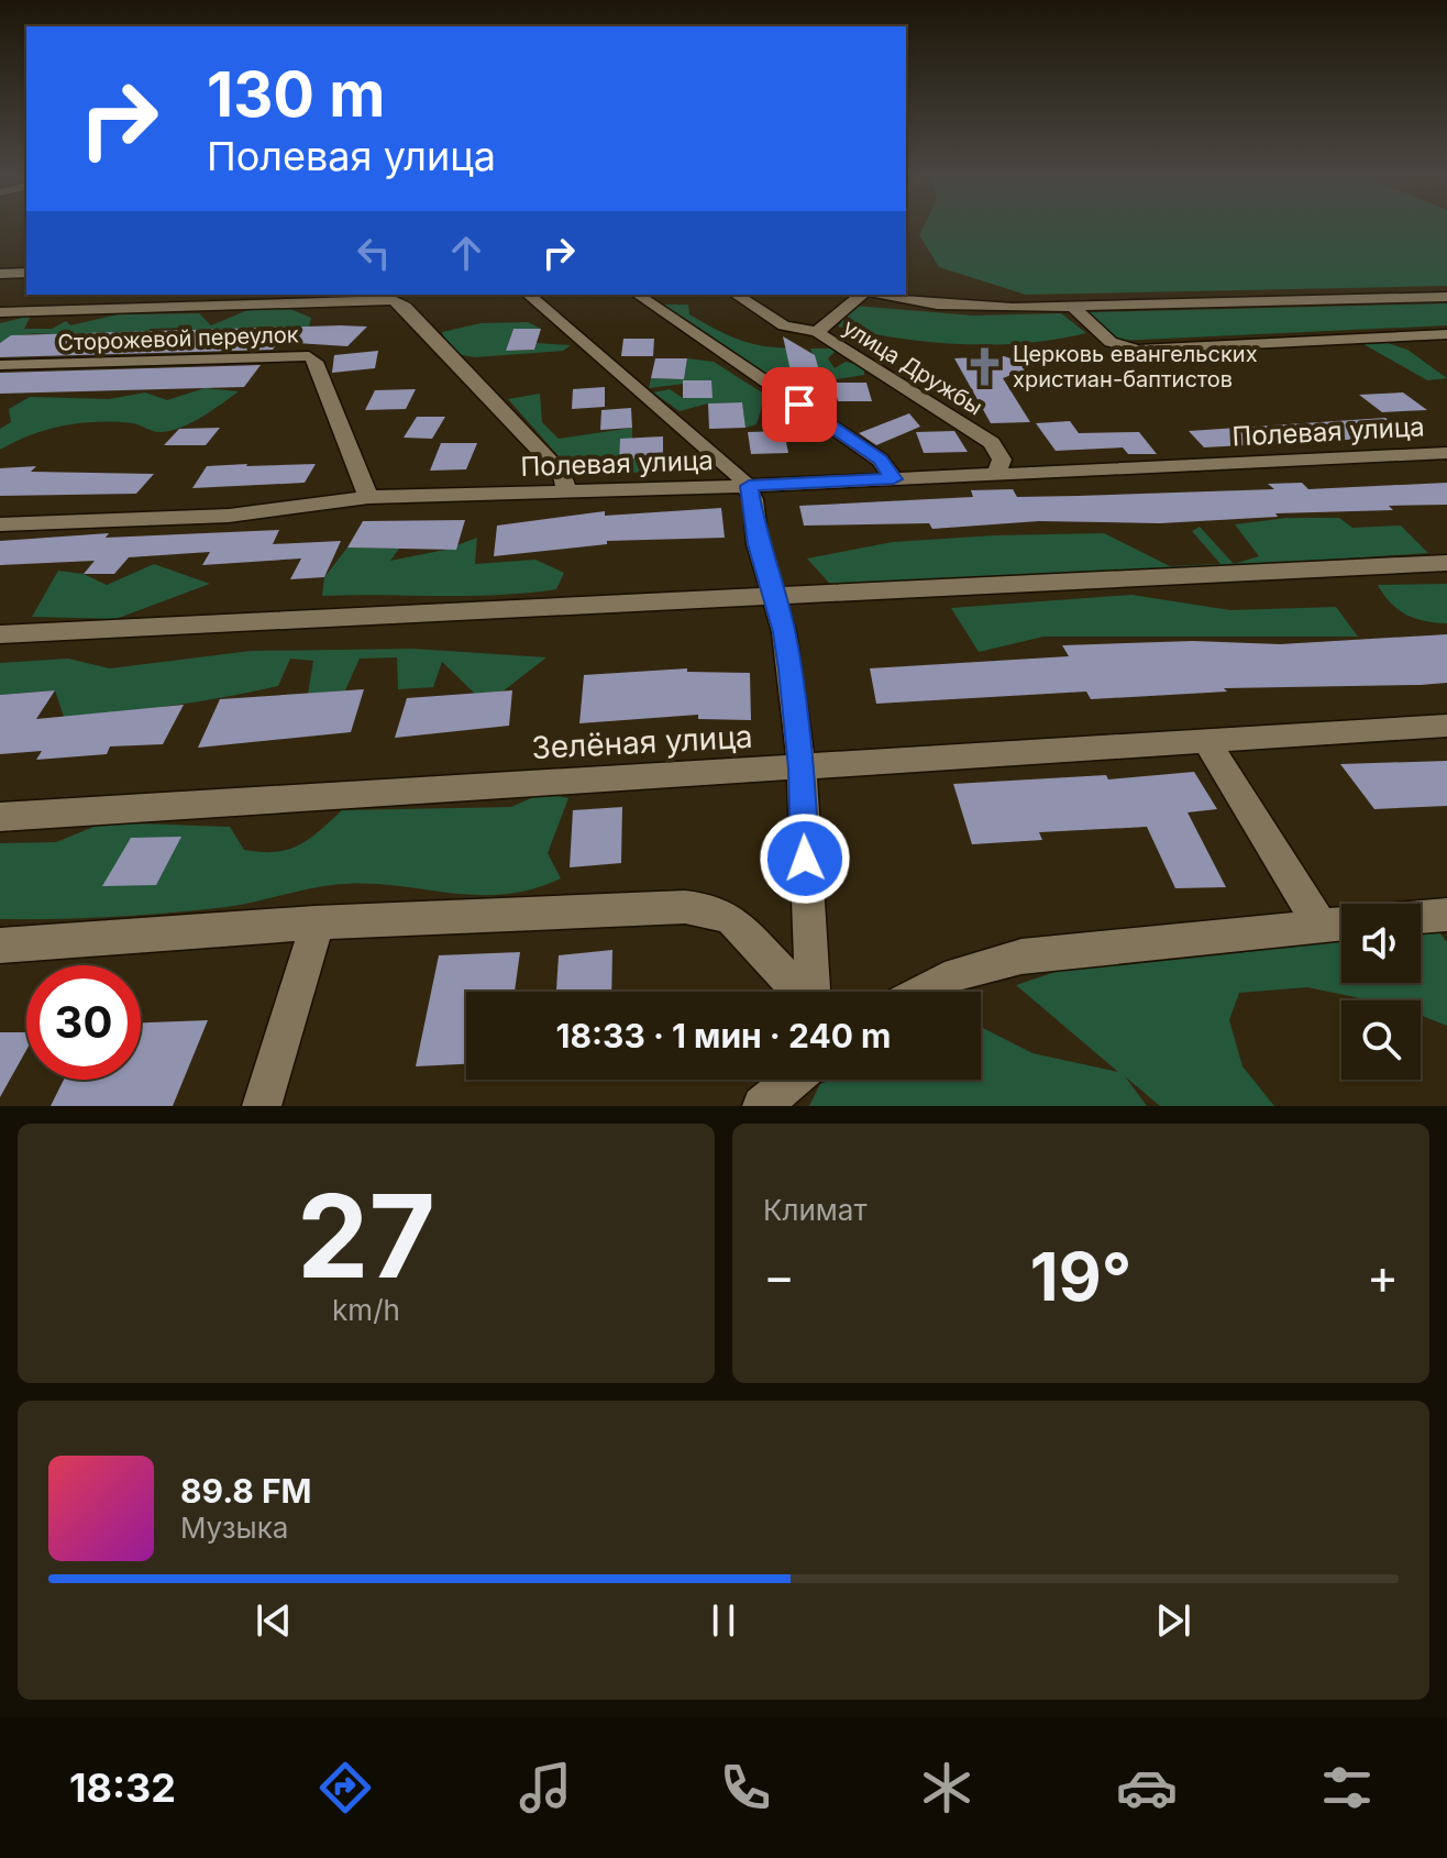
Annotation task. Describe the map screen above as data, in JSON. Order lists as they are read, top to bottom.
{
  "streets": {
    "street": [
      "Сторожевой переулок",
      "улица Дружбы",
      "Полевая улица",
      "Зелёная улица"
    ]
  },
  "crossings": [
    ["Сторожевой переулок", "Полевая улица"],
    ["улица Дружбы", "Полевая улица"]
  ],
  "places": {
    "church": ["Церковь евангельских христиан-баптистов"]
  },
  "page": {
    "turn": ["130 m", "Полевая улица"],
    "limit": "30",
    "trip": "18:33 · 1 мин · 240 m",
    "tile": [
      ["27", "km/h"],
      "Климат"
    ],
    "heat": ["−", "19°", "+"],
    "song": ["89.8 FM", "Музыка"],
    "tabs": "18:32"
  }
}
